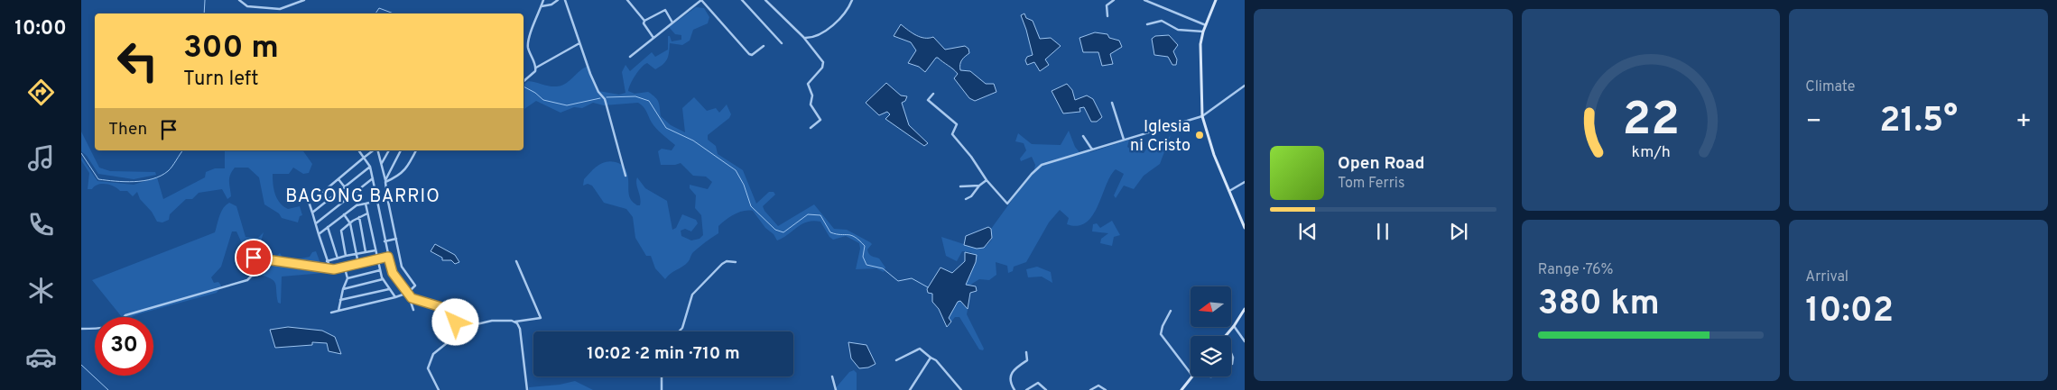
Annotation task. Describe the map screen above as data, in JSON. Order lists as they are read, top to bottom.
{
  "districts": ["BAGONG BARRIO"],
  "places": ["Iglesia ni Cristo"],
  "north": "left",
  "page": {
    "tabs": "10:00",
    "tile": [
      "Climate",
      ["Range · 76%", "380 km"],
      ["Arrival", "10:02"]
    ],
    "turn": ["300 m", "Turn left"],
    "heat": ["−", "21.5°", "+"],
    "then": "Then",
    "song": ["Open Road", "Tom Ferris"],
    "limit": "30",
    "trip": "10:02 · 2 min · 710 m",
    "gauge": ["22", "km/h"]
  }
}
